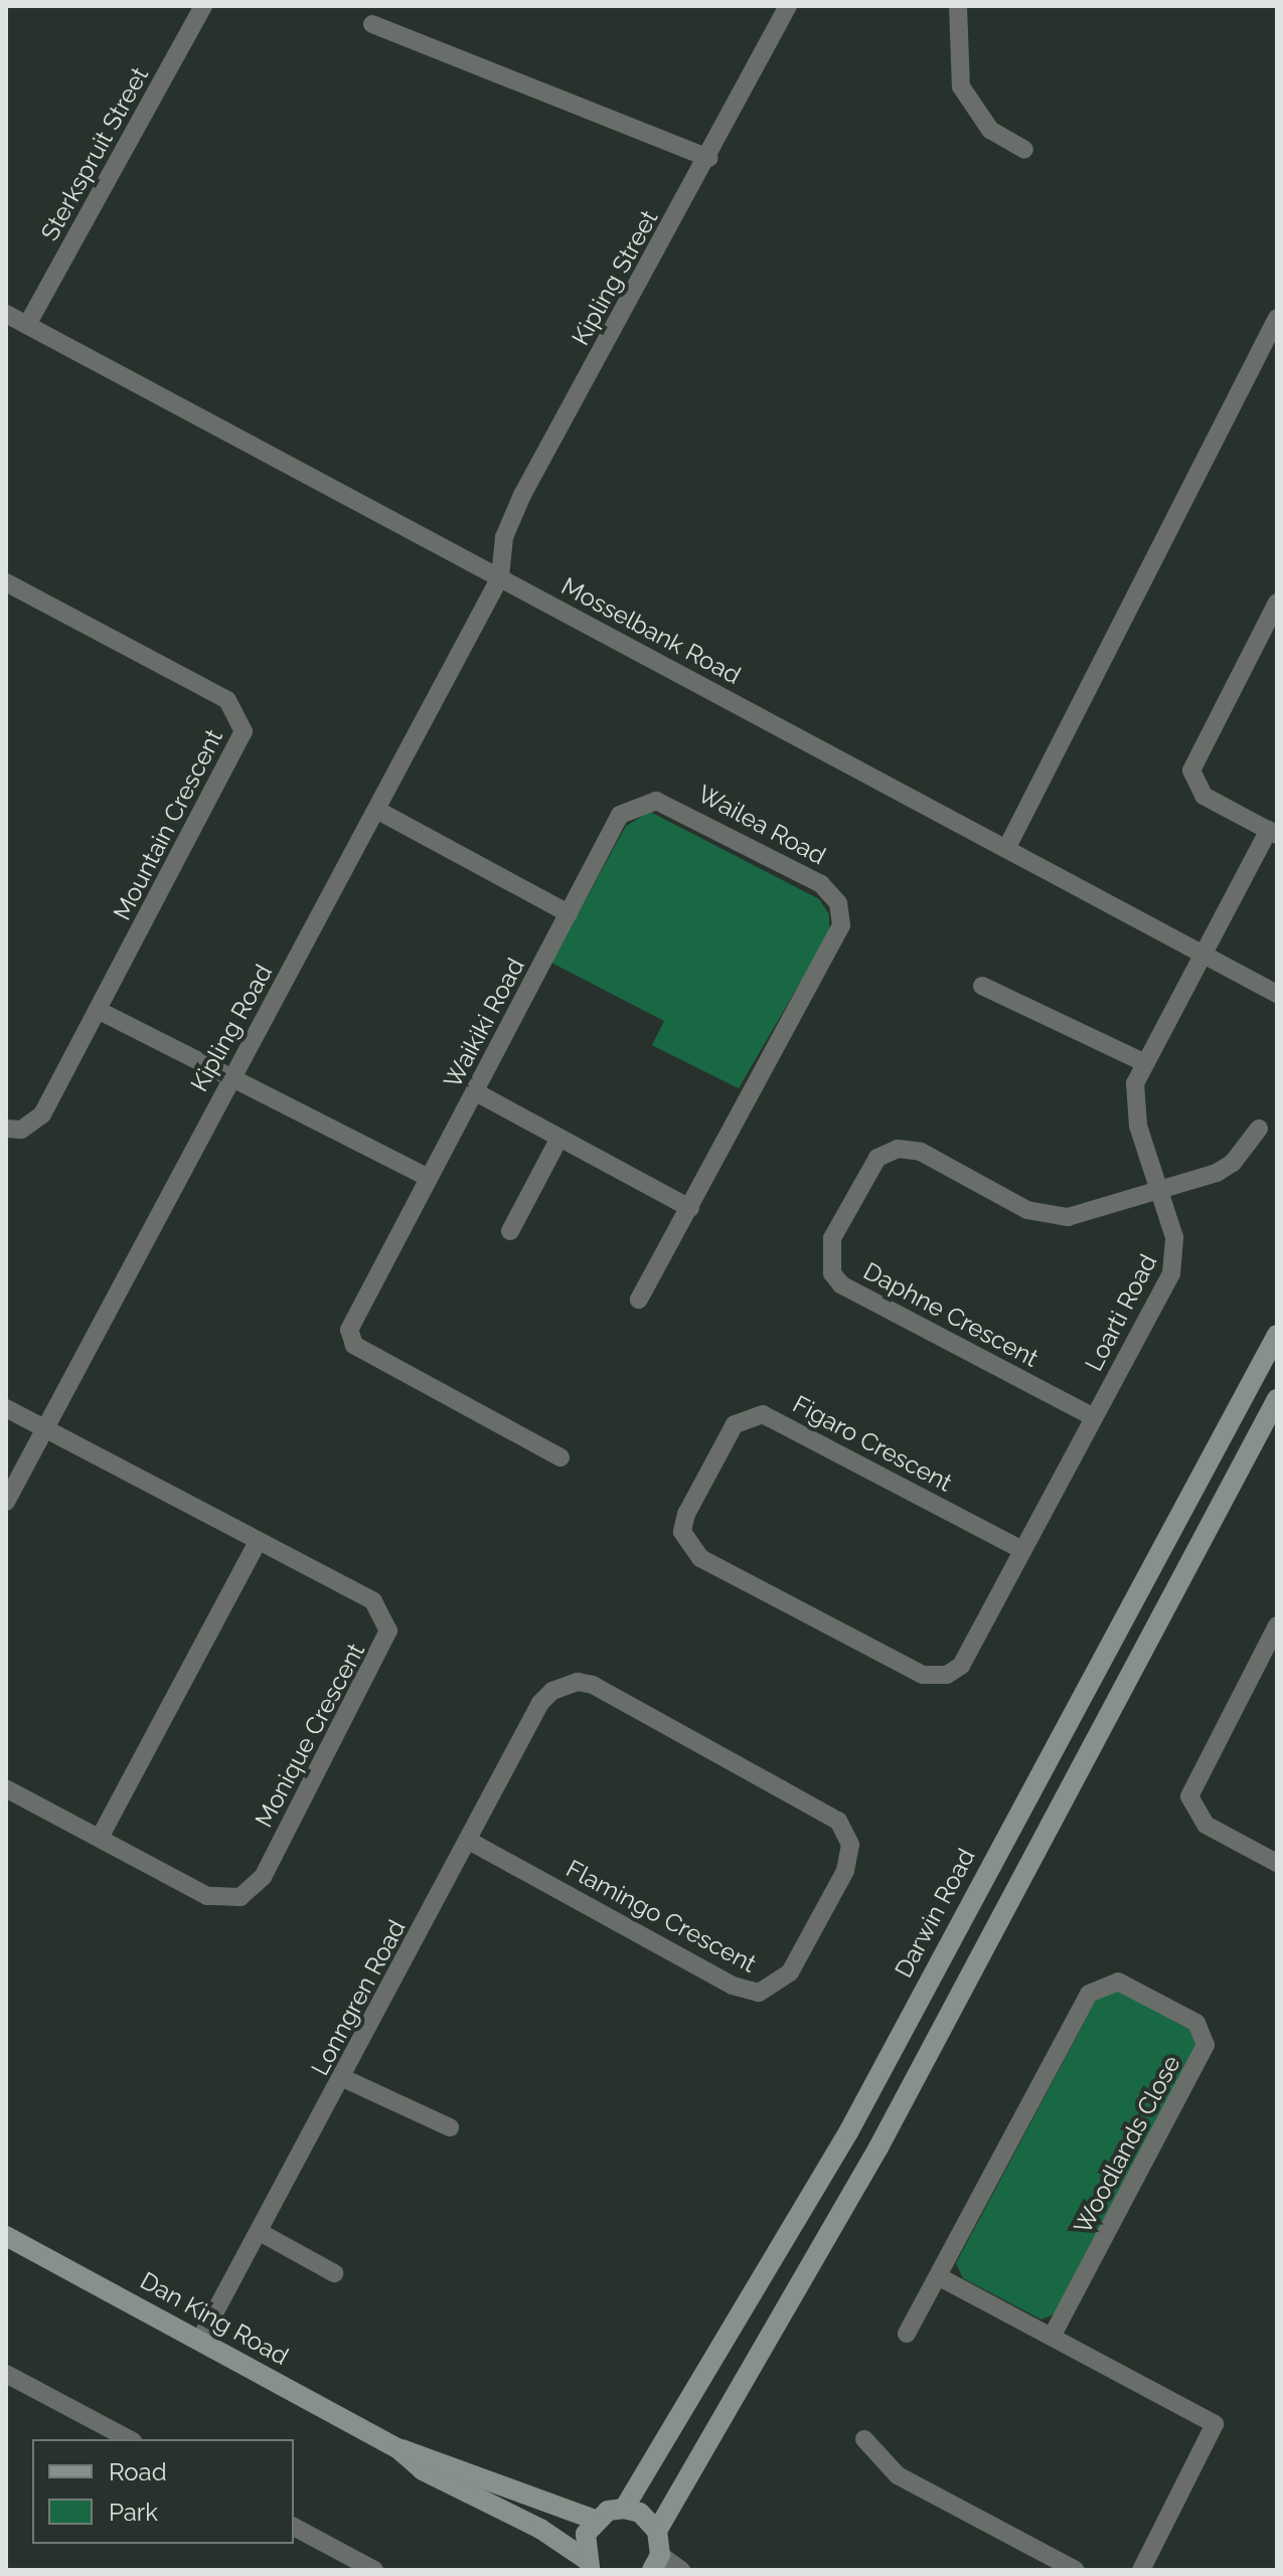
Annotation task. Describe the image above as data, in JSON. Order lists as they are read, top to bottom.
{
  "streets": {
    "street": [
      "Sterkspruit Street",
      "Kipling Street",
      "Mosselbank Road",
      "Mountain Crescent",
      "Wailea Road",
      "Waikiki Road",
      "Kipling Road",
      "Loarti Road",
      "Daphne Crescent",
      "Figaro Crescent",
      "Monique Crescent",
      "Darwin Road",
      "Flamingo Crescent",
      "Lonngren Road",
      "Woodlands Close",
      "Dan King Road"
    ]
  },
  "crossings": [
    ["Sterkspruit Street", "Mosselbank Road"],
    ["Kipling Street", "Mosselbank Road"],
    ["Kipling Street", "Kipling Road"],
    ["Mosselbank Road", "Kipling Road"],
    ["Mosselbank Road", "Loarti Road"],
    ["Wailea Road", "Waikiki Road"],
    ["Kipling Road", "Monique Crescent"],
    ["Loarti Road", "Daphne Crescent"],
    ["Loarti Road", "Figaro Crescent"],
    ["Flamingo Crescent", "Lonngren Road"],
    ["Lonngren Road", "Dan King Road"]
  ],
  "legend": ["Road", "Park"]
}
